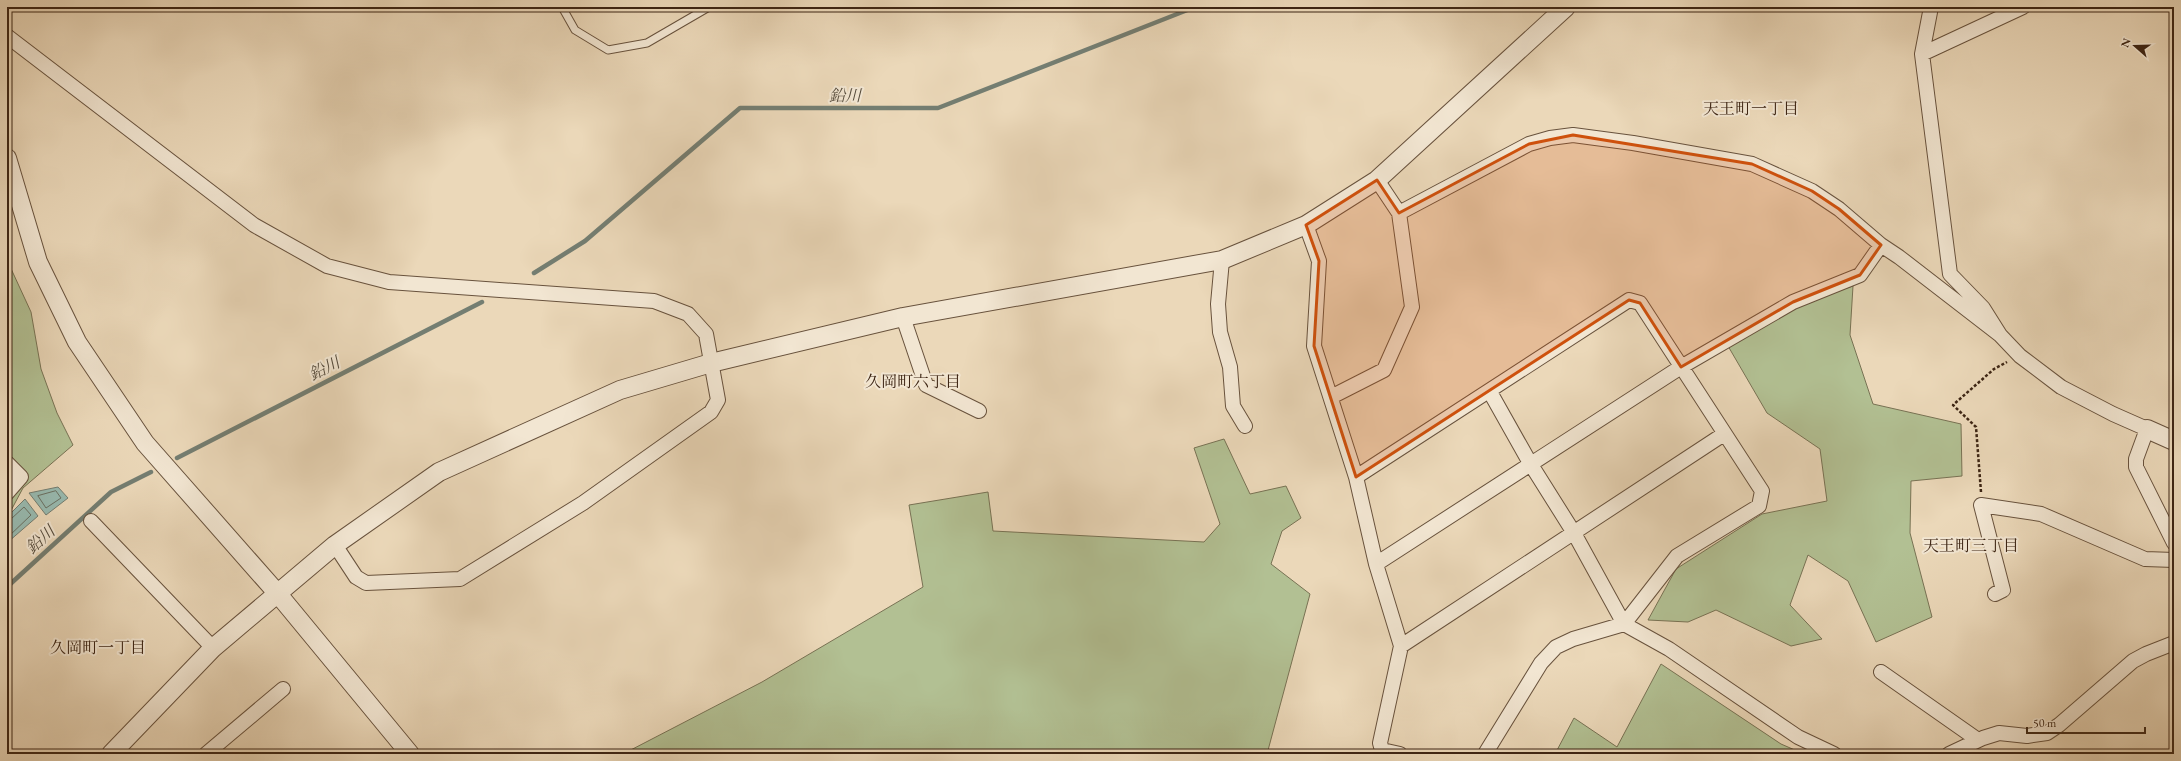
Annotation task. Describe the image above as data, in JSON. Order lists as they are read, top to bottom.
{
  "districts": [
    "天王町一丁目",
    "久岡町六丁目",
    "天王町三丁目",
    "久岡町一丁目"
  ],
  "water": ["鉛川"],
  "scale_bar": "50 m",
  "north": "left"
}
